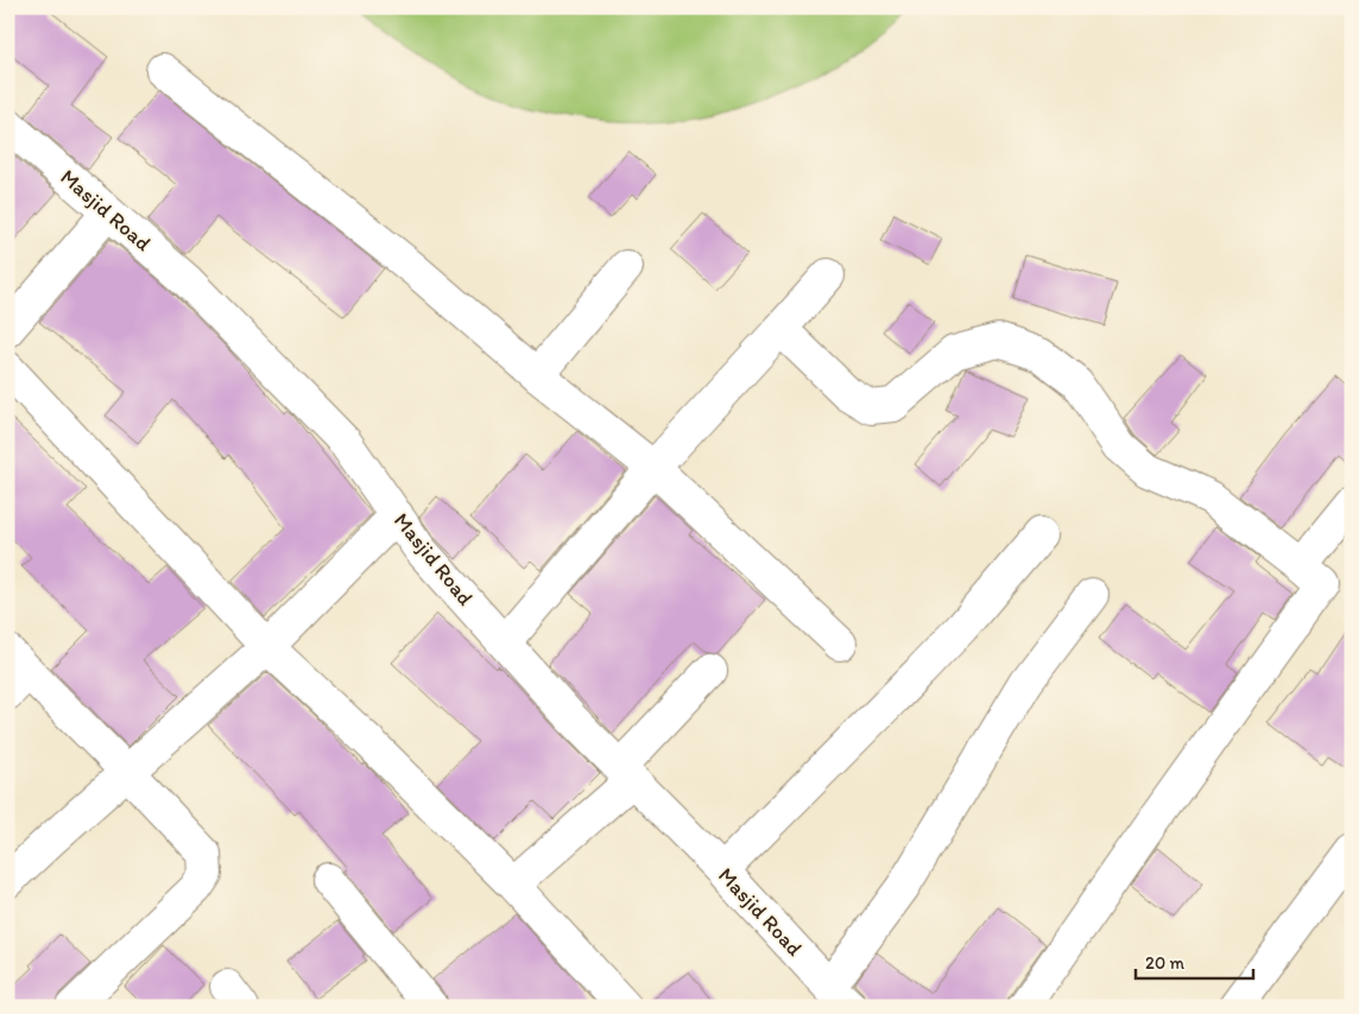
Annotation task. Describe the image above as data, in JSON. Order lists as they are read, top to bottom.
{
  "streets": {
    "street": ["Masjid Road"]
  },
  "scale_bar": "20 m"
}
